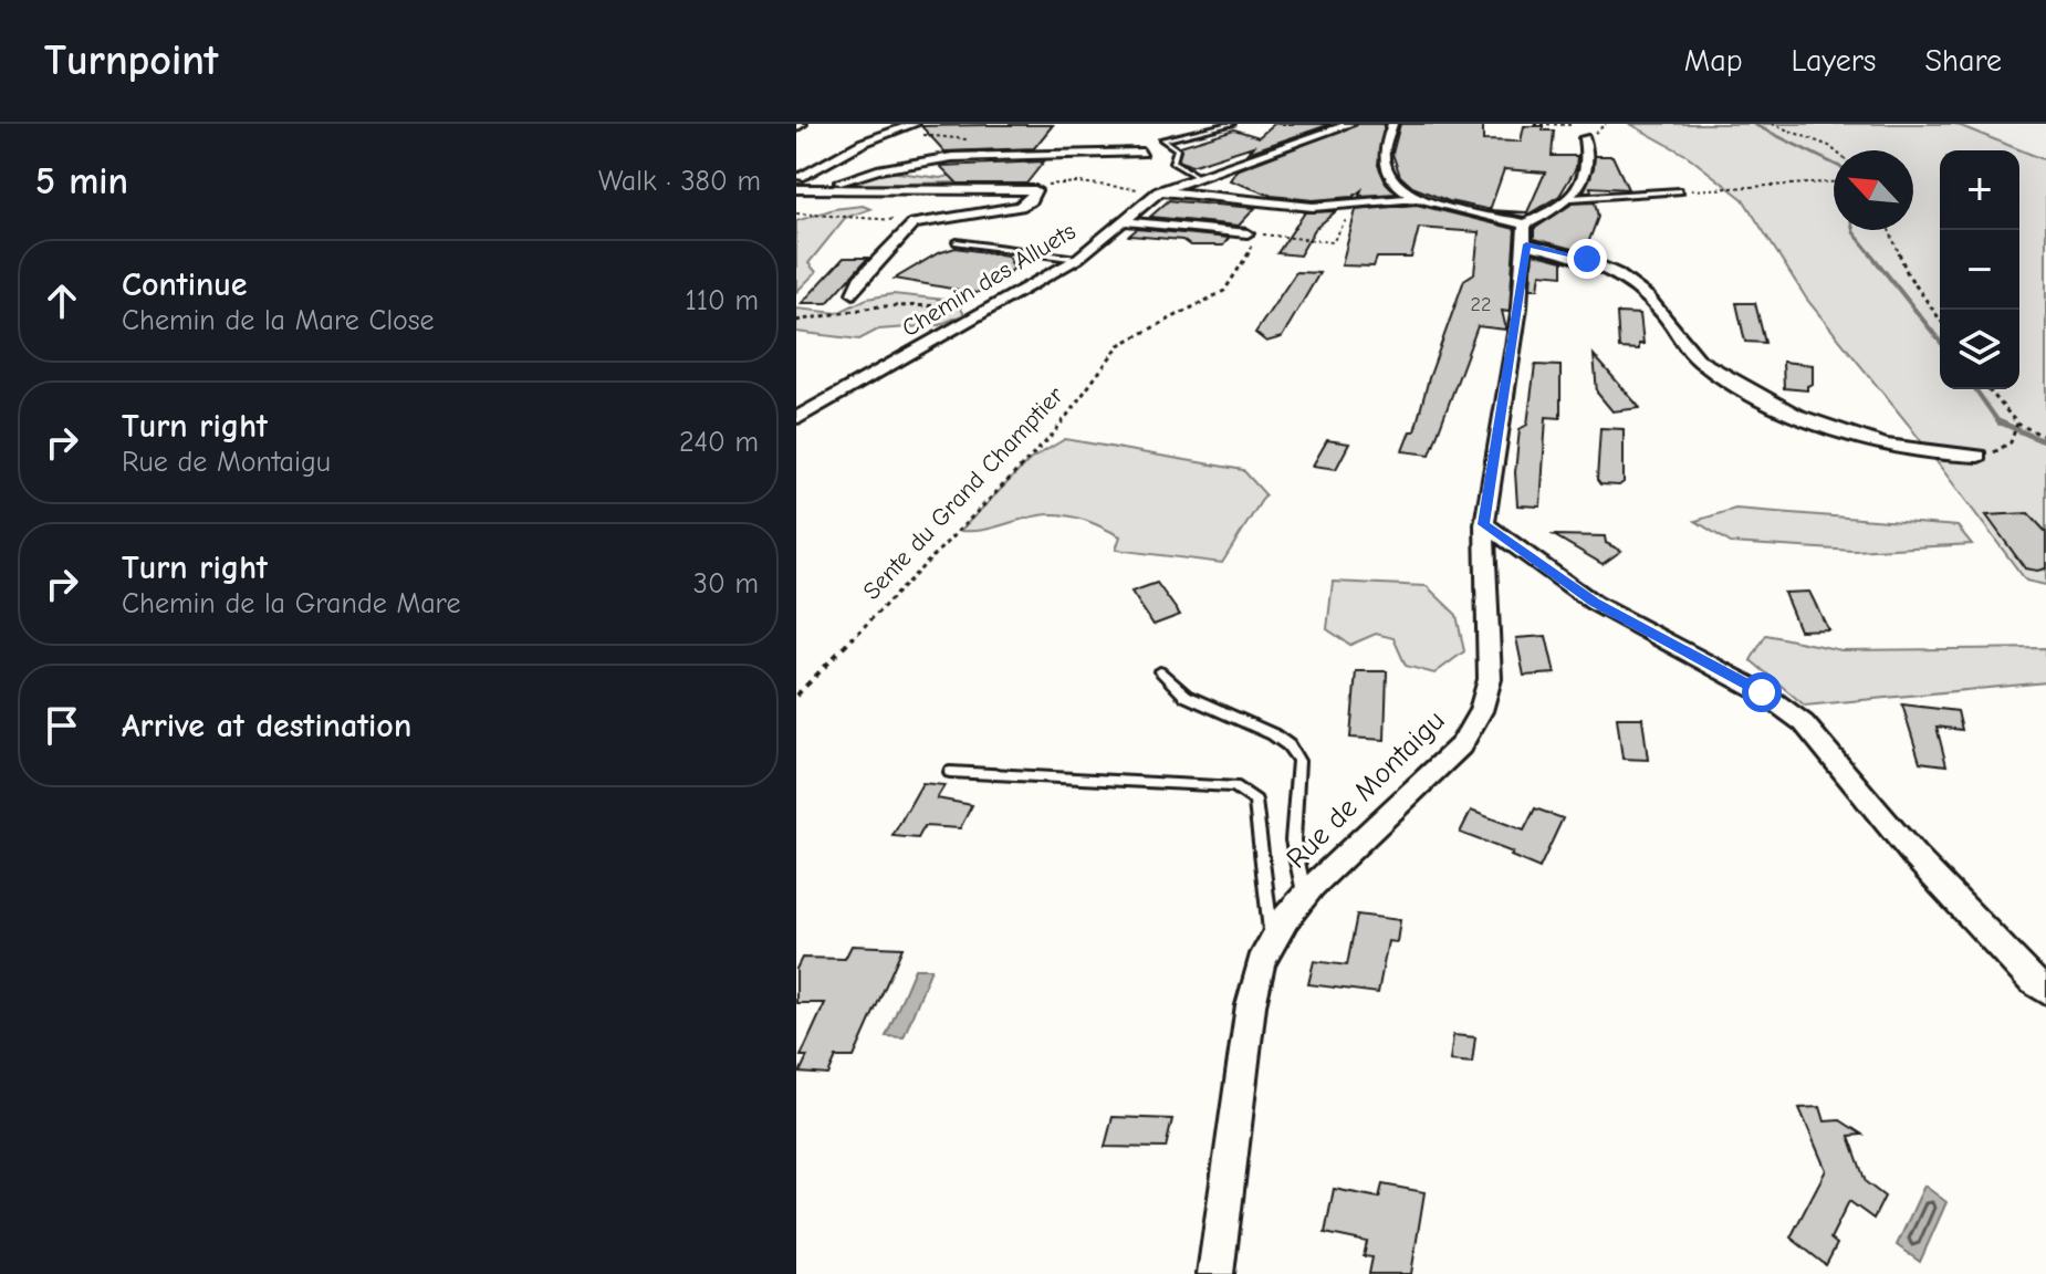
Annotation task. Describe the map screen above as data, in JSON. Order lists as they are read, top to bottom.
{
  "streets": {
    "street": ["Chemin des Alluets", "Rue de Montaigu"],
    "path": ["Sente du Grand Champtier"]
  },
  "house_numbers": ["22"],
  "north": "top left",
  "page": {
    "header": "Turnpoint",
    "nav": ["Map", "Layers", "Share"],
    "heading": ["5 min", "Walk · 380 m"],
    "map_buttons": ["+", "−"],
    "list": [
      ["Continue", "Chemin de la Mare Close", "110 m"],
      ["Turn right", "Rue de Montaigu", "240 m"],
      ["Turn right", "Chemin de la Grande Mare", "30 m"],
      "Arrive at destination"
    ]
  }
}
